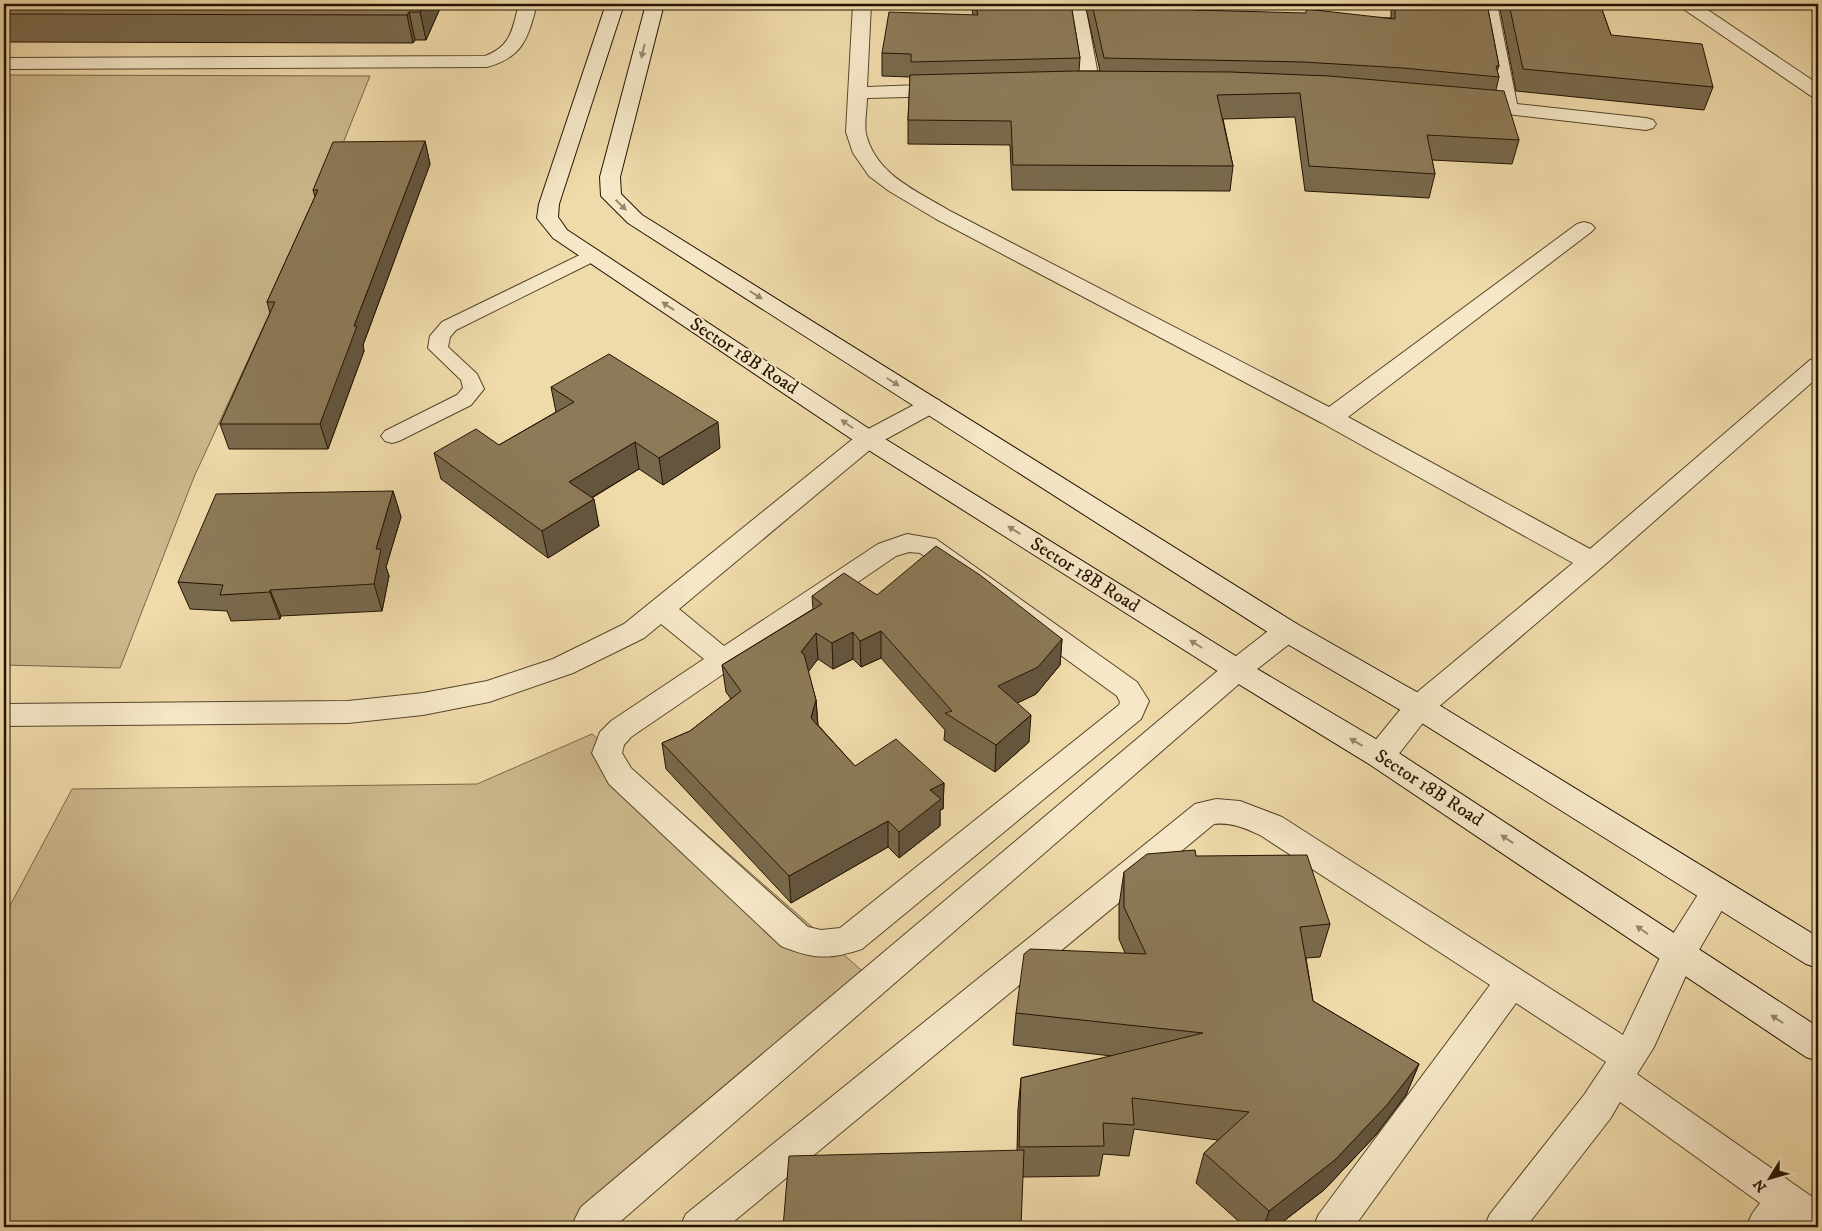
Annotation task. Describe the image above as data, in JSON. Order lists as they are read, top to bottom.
{
  "streets": {
    "street": ["Sector 18B Road"]
  },
  "north": "bottom left"
}
